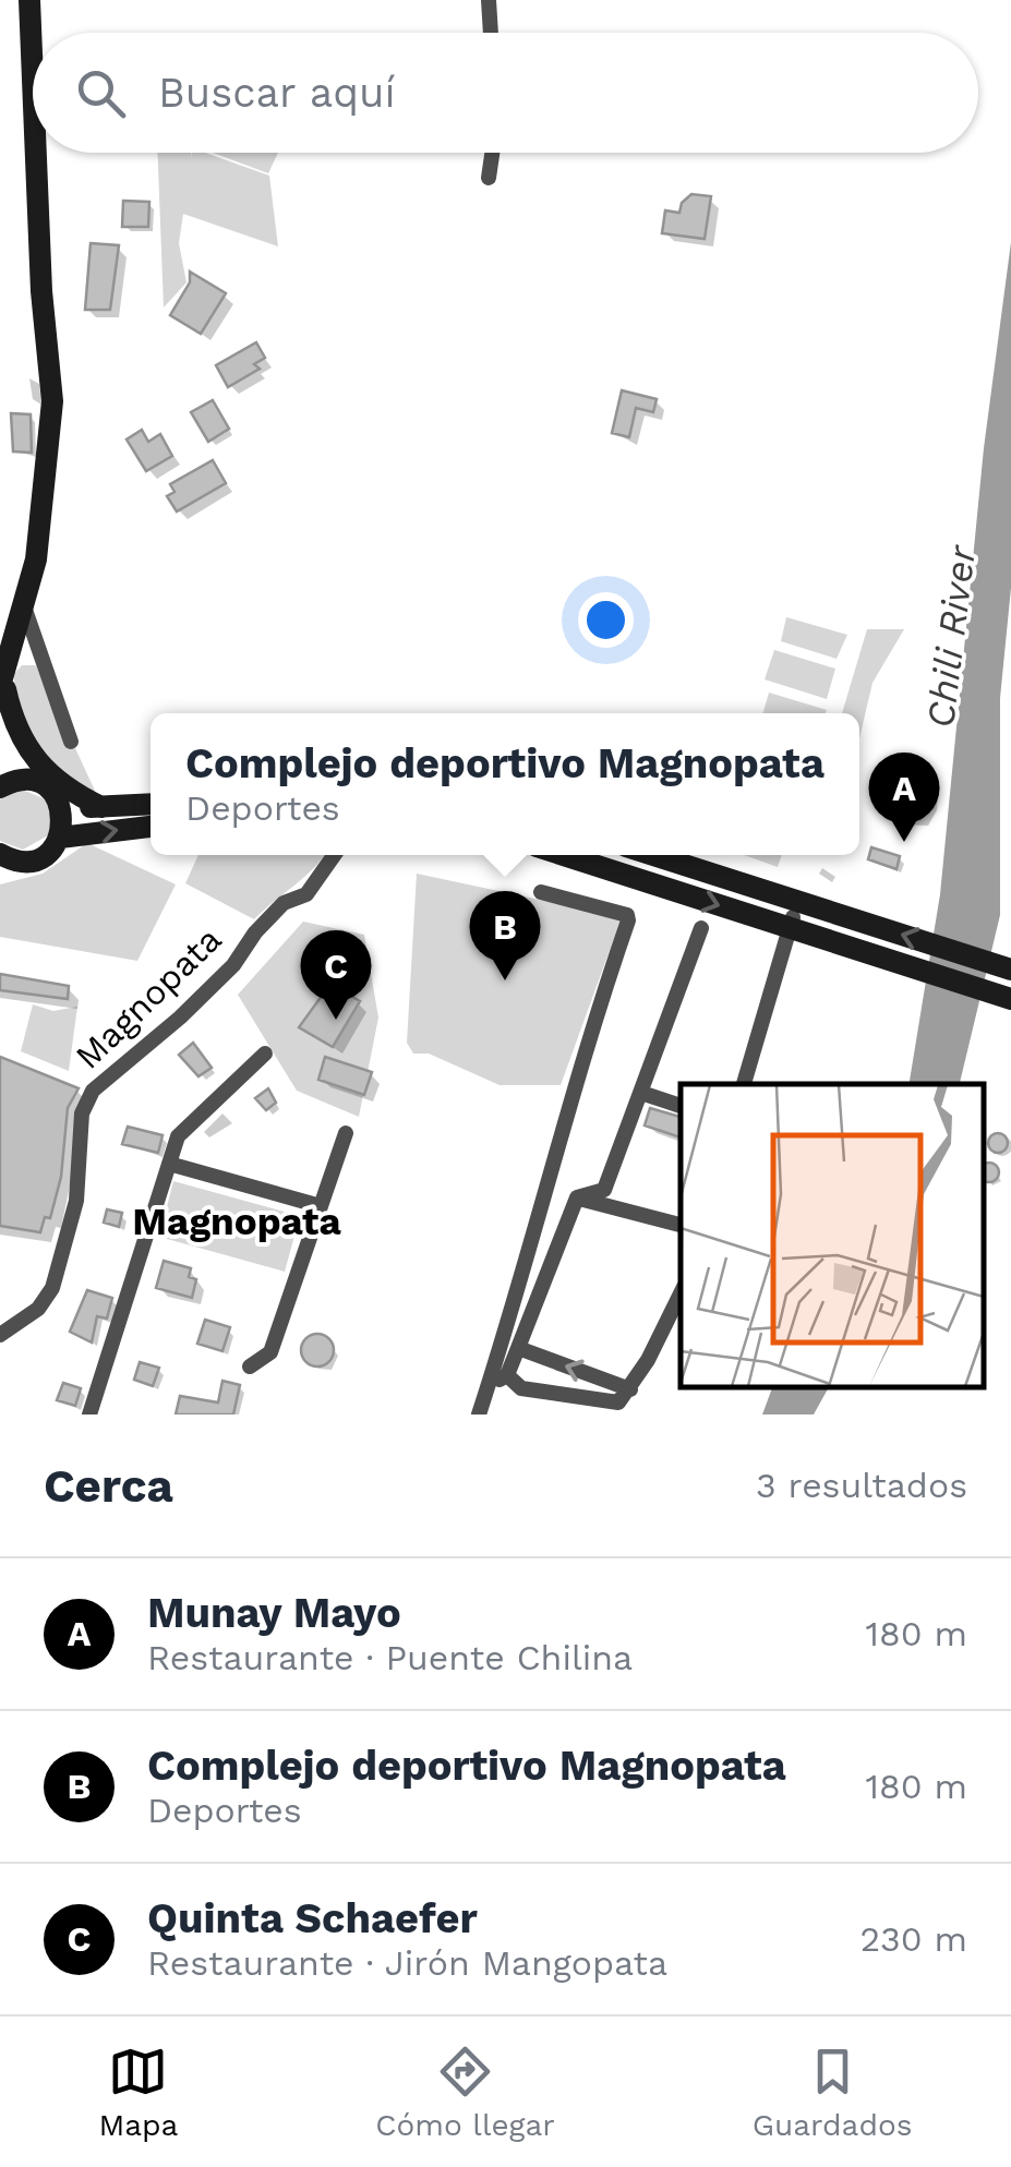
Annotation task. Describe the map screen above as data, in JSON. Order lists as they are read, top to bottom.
{
  "streets": {
    "street": ["Magnopata"]
  },
  "districts": ["Magnopata"],
  "water": ["Chili River"],
  "page": {
    "search": "Buscar aquí",
    "popup": ["Complejo deportivo Magnopata", "Deportes"],
    "pins": ["A", "B", "C"],
    "heading": ["Cerca", "3 resultados"],
    "list": [
      {
        "mark": "A",
        "name": "Munay Mayo",
        "note": "Restaurante · Puente Chilina",
        "value": "180 m"
      },
      {
        "mark": "B",
        "name": "Complejo deportivo Magnopata",
        "note": "Deportes",
        "value": "180 m"
      },
      {
        "mark": "C",
        "name": "Quinta Schaefer",
        "note": "Restaurante · Jirón Mangopata",
        "value": "230 m"
      }
    ],
    "nav": ["Mapa", "Cómo llegar", "Guardados"]
  }
}
